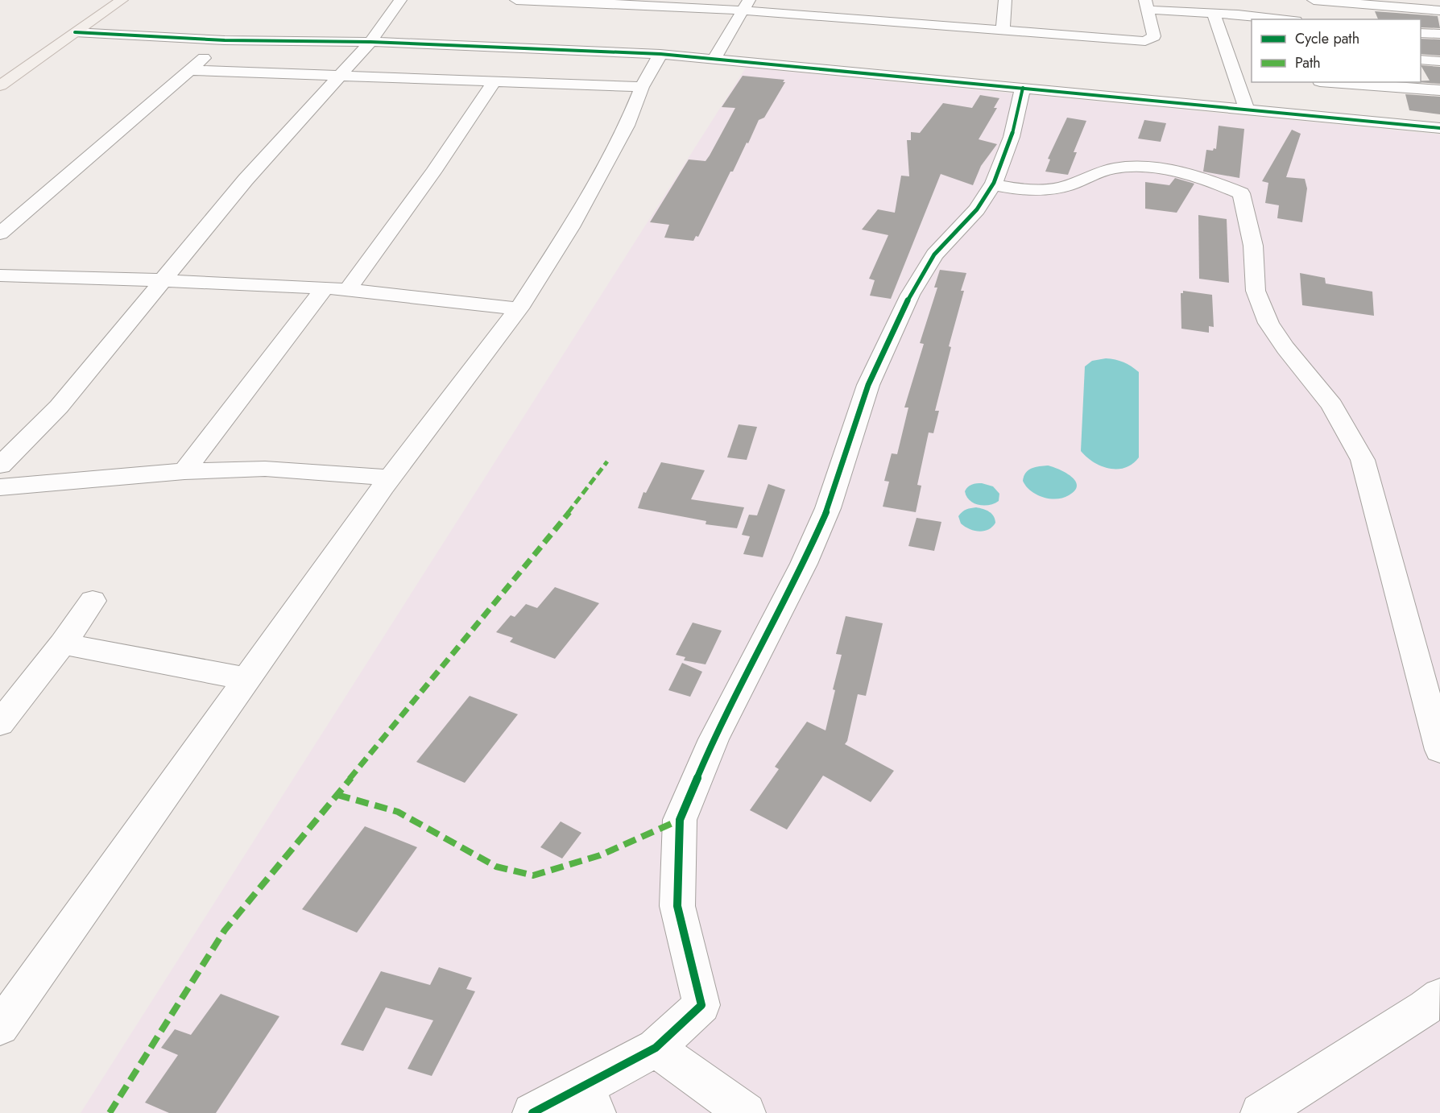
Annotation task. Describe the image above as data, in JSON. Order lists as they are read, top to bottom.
{
  "legend": ["Cycle path", "Path"]
}
